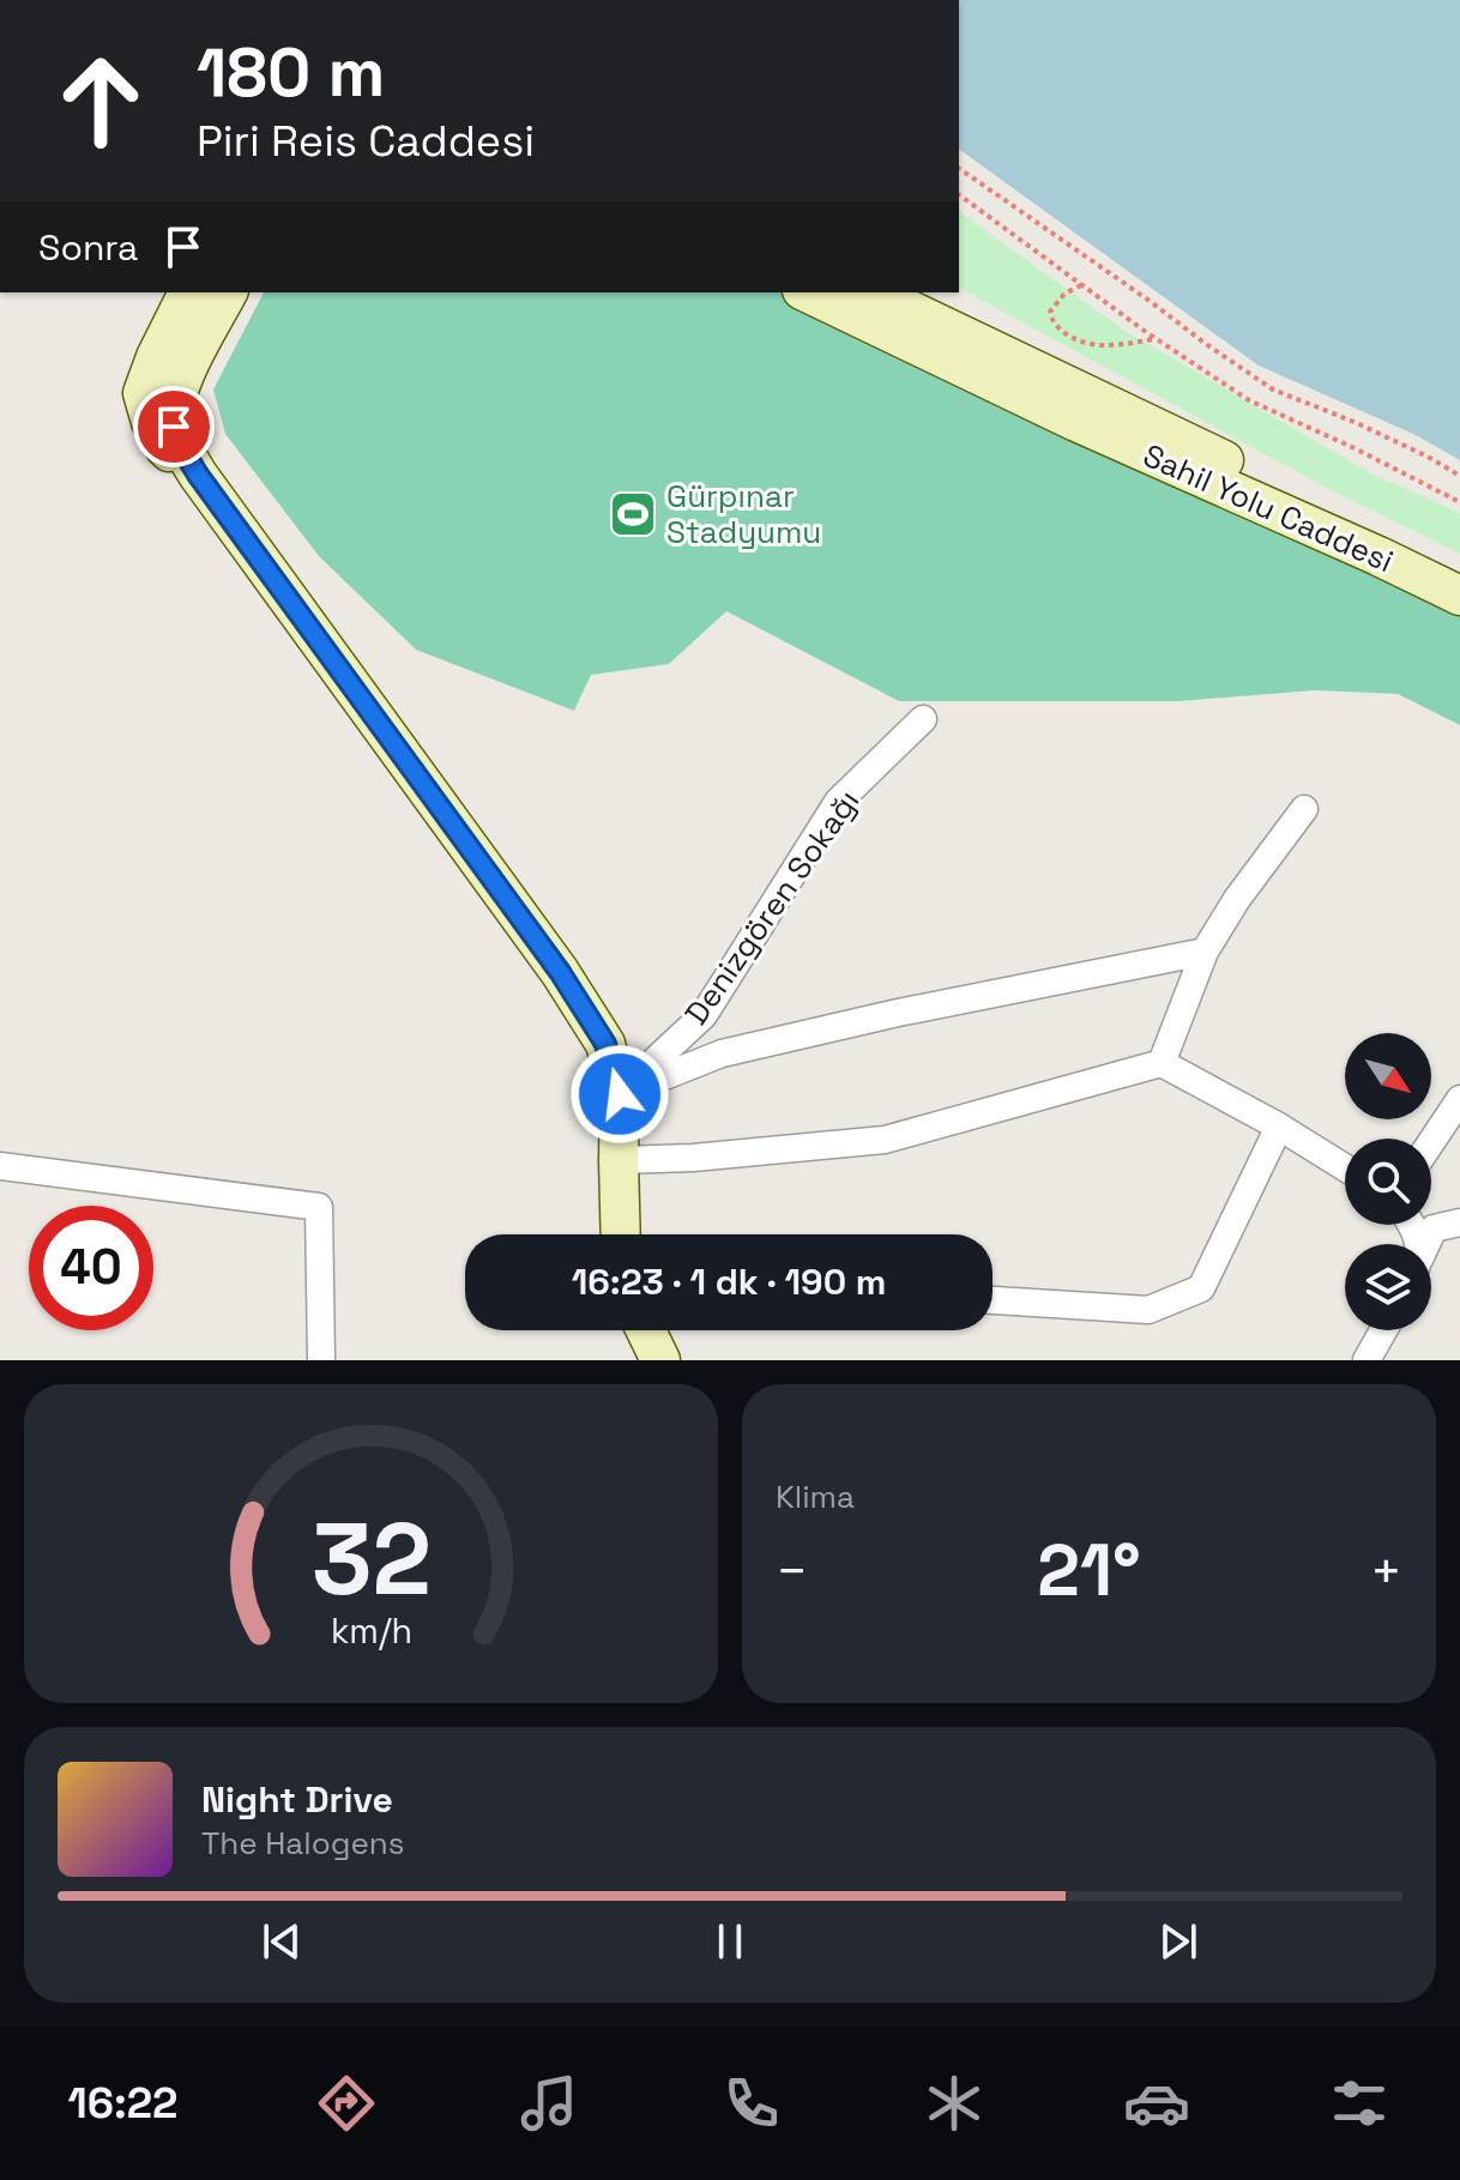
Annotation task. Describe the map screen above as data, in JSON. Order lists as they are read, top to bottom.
{
  "streets": {
    "street": ["Sahil Yolu Caddesi", "Denizgören Sokağı"]
  },
  "places": {
    "sports": ["Gürpınar Stadyumu"]
  },
  "north": "bottom right",
  "page": {
    "turn": ["180 m", "Piri Reis Caddesi"],
    "then": "Sonra",
    "limit": "40",
    "trip": "16:23 · 1 dk · 190 m",
    "tile": "Klima",
    "heat": ["−", "21°", "+"],
    "song": ["Night Drive", "The Halogens"],
    "tabs": "16:22",
    "gauge": ["32", "km/h"]
  }
}
